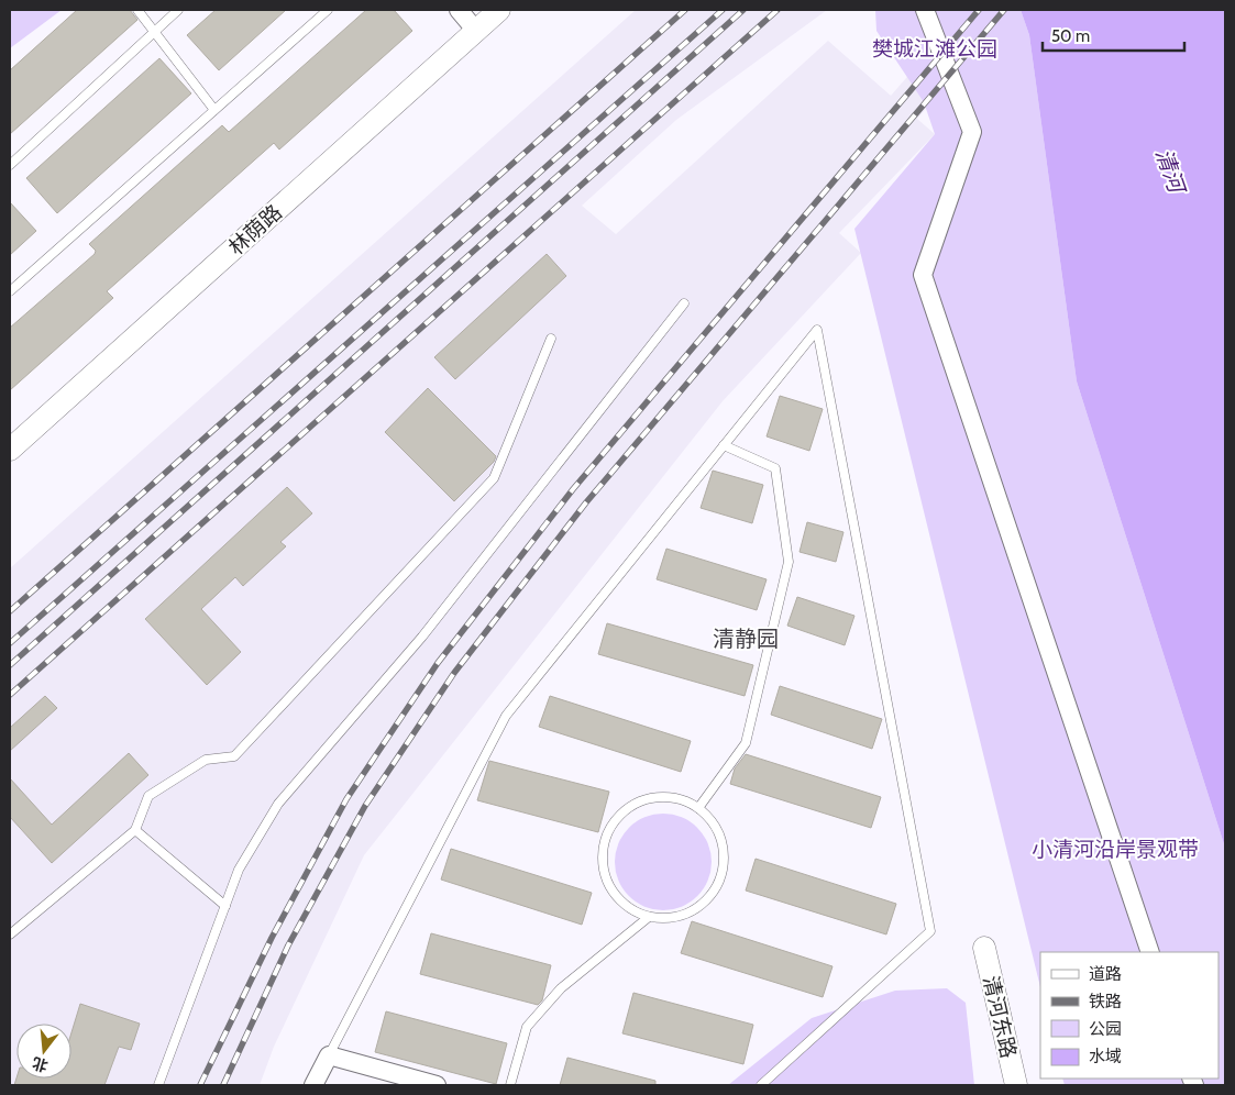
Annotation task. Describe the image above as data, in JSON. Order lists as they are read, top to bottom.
{
  "streets": {
    "street": ["林荫路", "清河东路"]
  },
  "districts": ["清静园"],
  "water": ["清河"],
  "parks": ["樊城江滩公园", "小清河沿岸景观带"],
  "legend": [
    "道路",
    "铁路",
    "公园",
    "水域"
  ],
  "scale_bar": "50 m",
  "north": "bottom"
}
